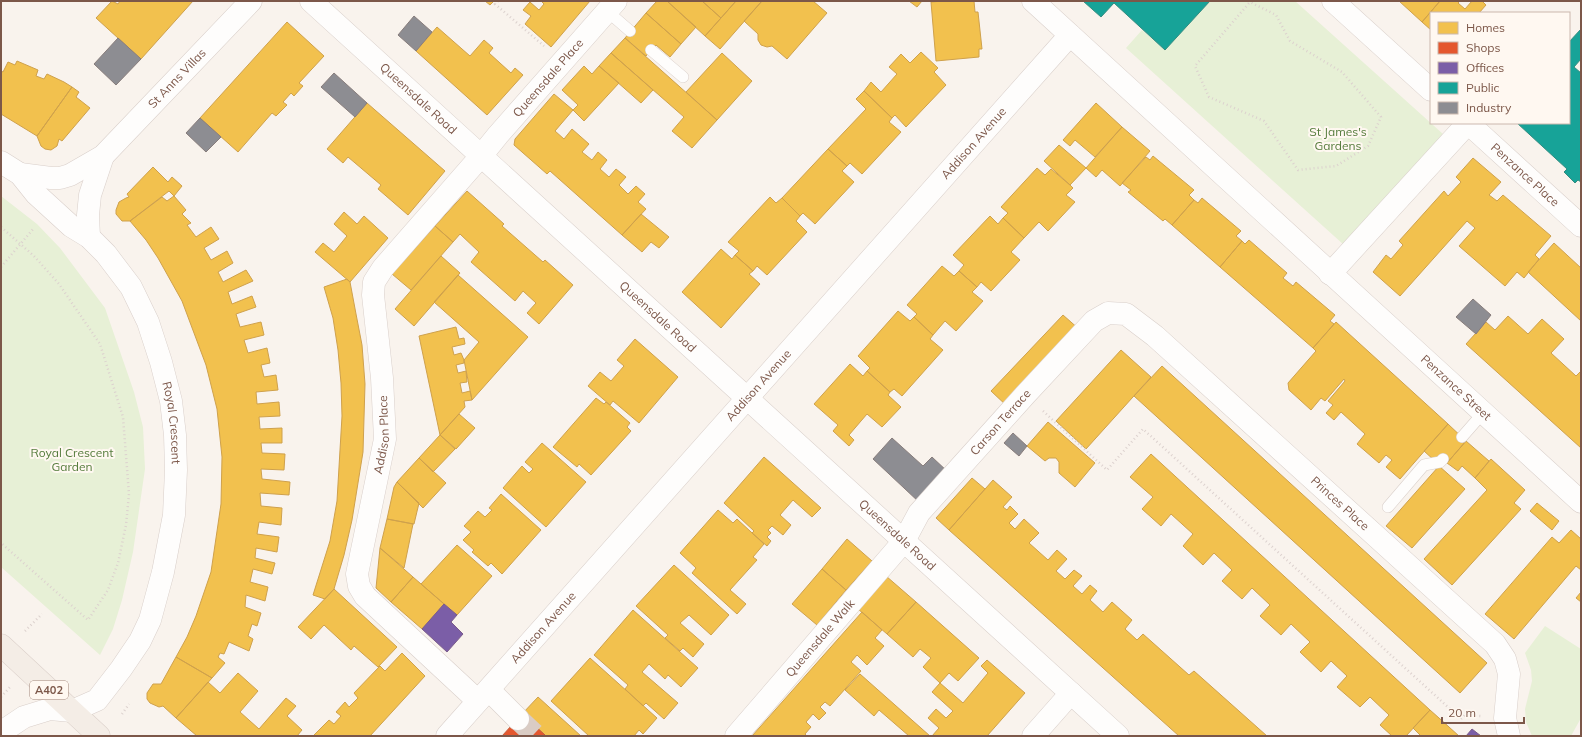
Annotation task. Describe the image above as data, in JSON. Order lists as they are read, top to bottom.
{
  "streets": {
    "main road": ["A402"],
    "street": [
      "St Anns Villas",
      "Queensdale Place",
      "Queensdale Road",
      "Addison Avenue",
      "Penzance Place",
      "Penzance Street",
      "Carson Terrace",
      "Royal Crescent",
      "Addison Place",
      "Princes Place",
      "Queensdale Walk"
    ]
  },
  "crossings": [
    ["St Anns Villas", "Royal Crescent"],
    ["Queensdale Place", "Queensdale Road"],
    ["Queensdale Place", "Addison Place"],
    ["Queensdale Road", "Addison Avenue"],
    ["Queensdale Road", "Carson Terrace"],
    ["Queensdale Road", "Addison Place"],
    ["Queensdale Road", "Queensdale Walk"],
    ["Addison Avenue", "Addison Place"],
    ["Carson Terrace", "Princes Place"],
    ["Carson Terrace", "Queensdale Walk"],
    ["Royal Crescent", "A402"]
  ],
  "parks": ["St James's Gardens", "Royal Crescent Garden"],
  "legend": [
    "Homes",
    "Shops",
    "Offices",
    "Public",
    "Industry"
  ],
  "scale_bar": "20 m"
}
